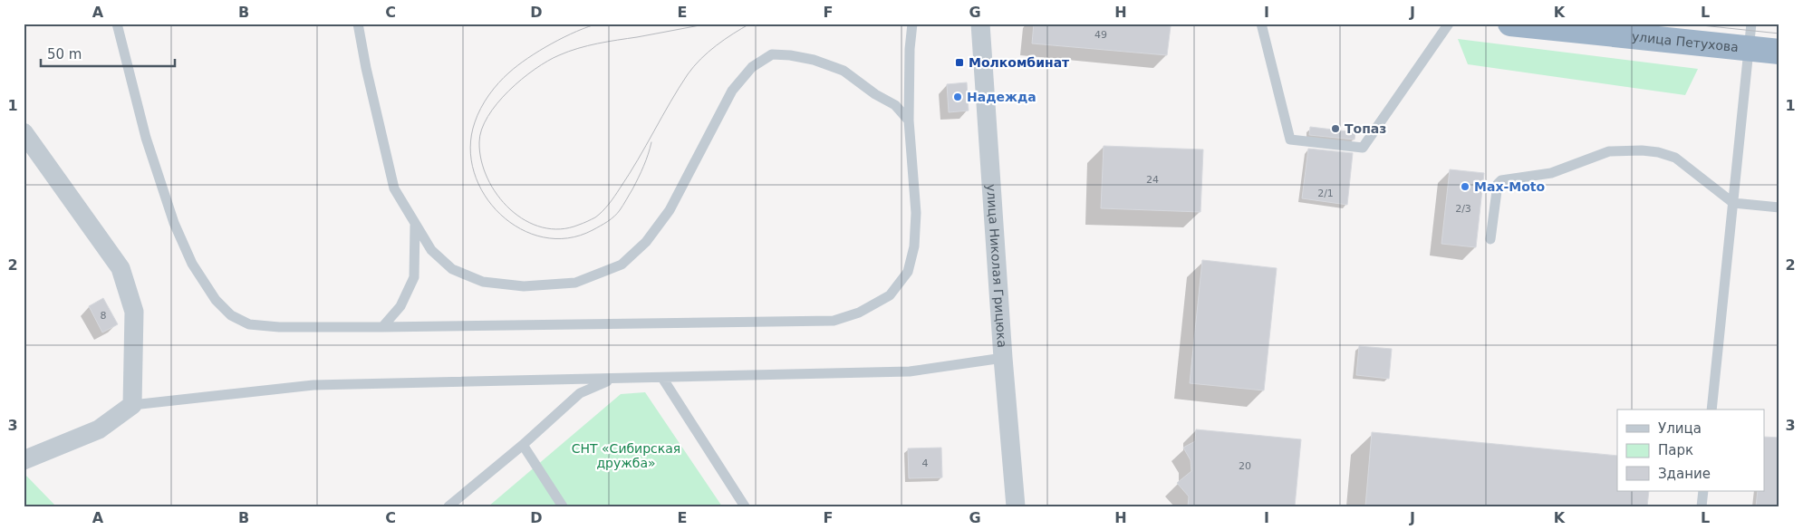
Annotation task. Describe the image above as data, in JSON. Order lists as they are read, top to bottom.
{
  "streets": {
    "highway": ["улица Петухова"],
    "street": ["улица Николая Грицюка"]
  },
  "parks": ["СНТ «Сибирская дружба»"],
  "places": {
    "transit": ["Молкомбинат"],
    "other": ["Надежда", "Топаз", "Max-Moto"]
  },
  "house_numbers": [
    "49",
    "24",
    "2/1",
    "2/3",
    "8",
    "4",
    "20"
  ],
  "legend": ["Улица", "Парк", "Здание"],
  "scale_bar": "50 m",
  "grid": {
    "columns": [
      "A",
      "B",
      "C",
      "D",
      "E",
      "F",
      "G",
      "H",
      "I",
      "J",
      "K",
      "L"
    ],
    "rows": ["1", "2", "3"]
  }
}
